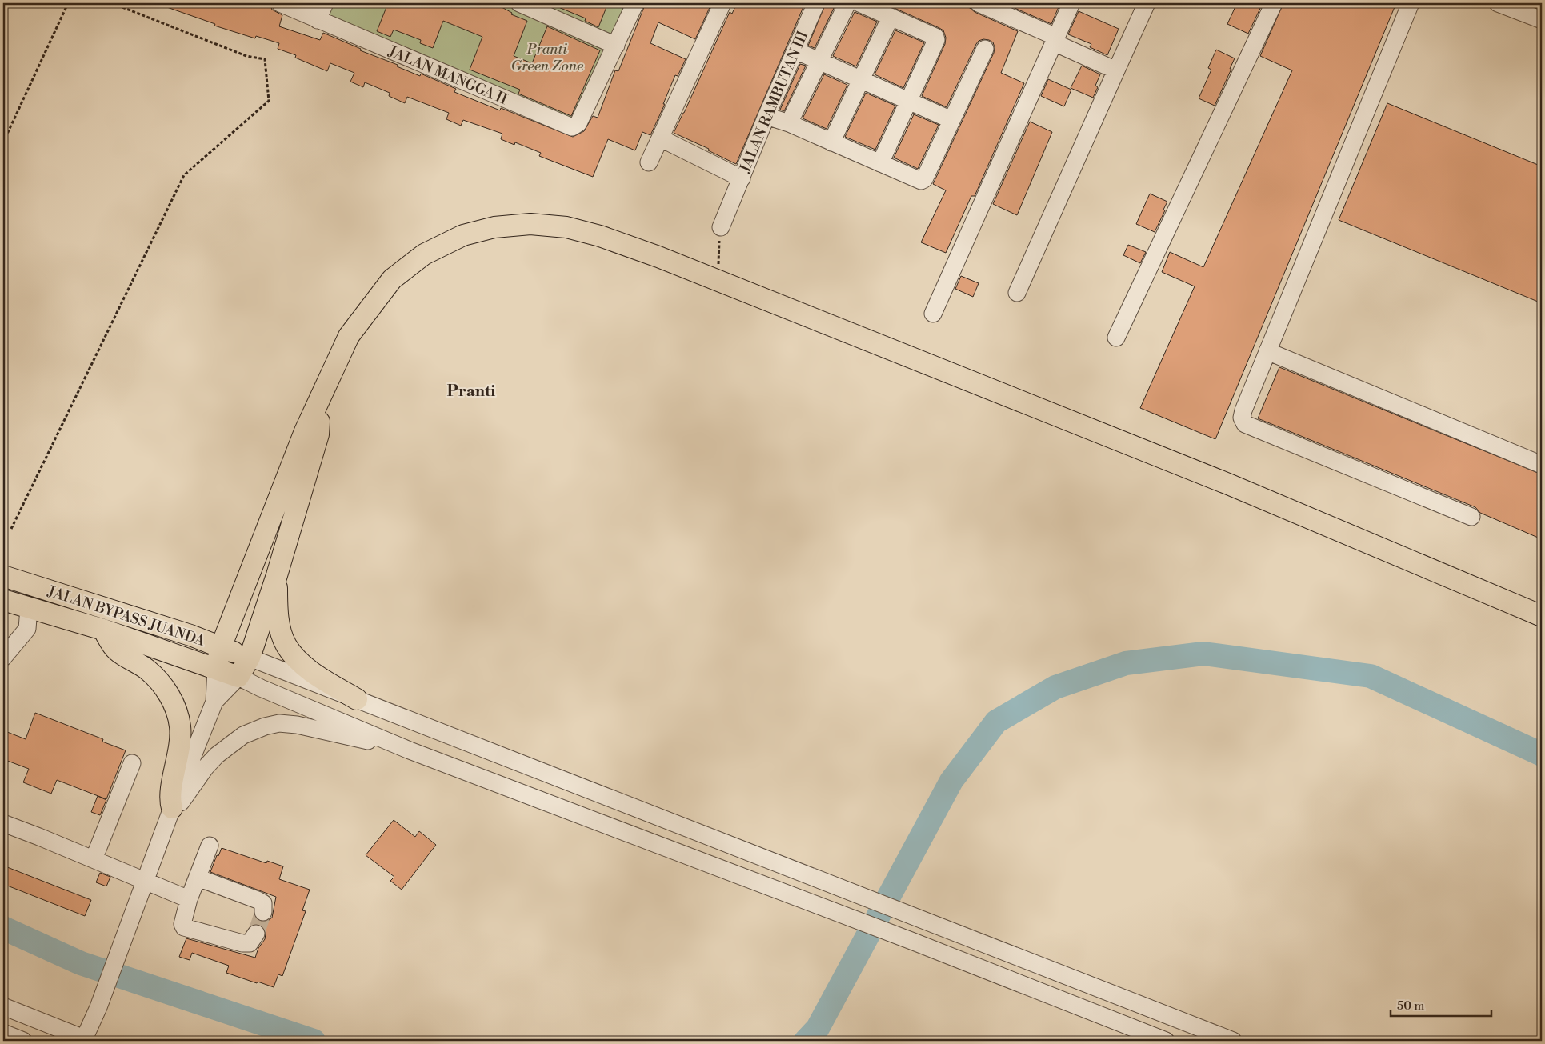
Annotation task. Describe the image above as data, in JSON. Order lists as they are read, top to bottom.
{
  "streets": {
    "main road": ["JALAN BYPASS JUANDA"],
    "street": ["JALAN MANGGA II", "JALAN RAMBUTAN III"]
  },
  "districts": ["Pranti"],
  "parks": ["Pranti Green Zone"],
  "scale_bar": "50 m"
}
